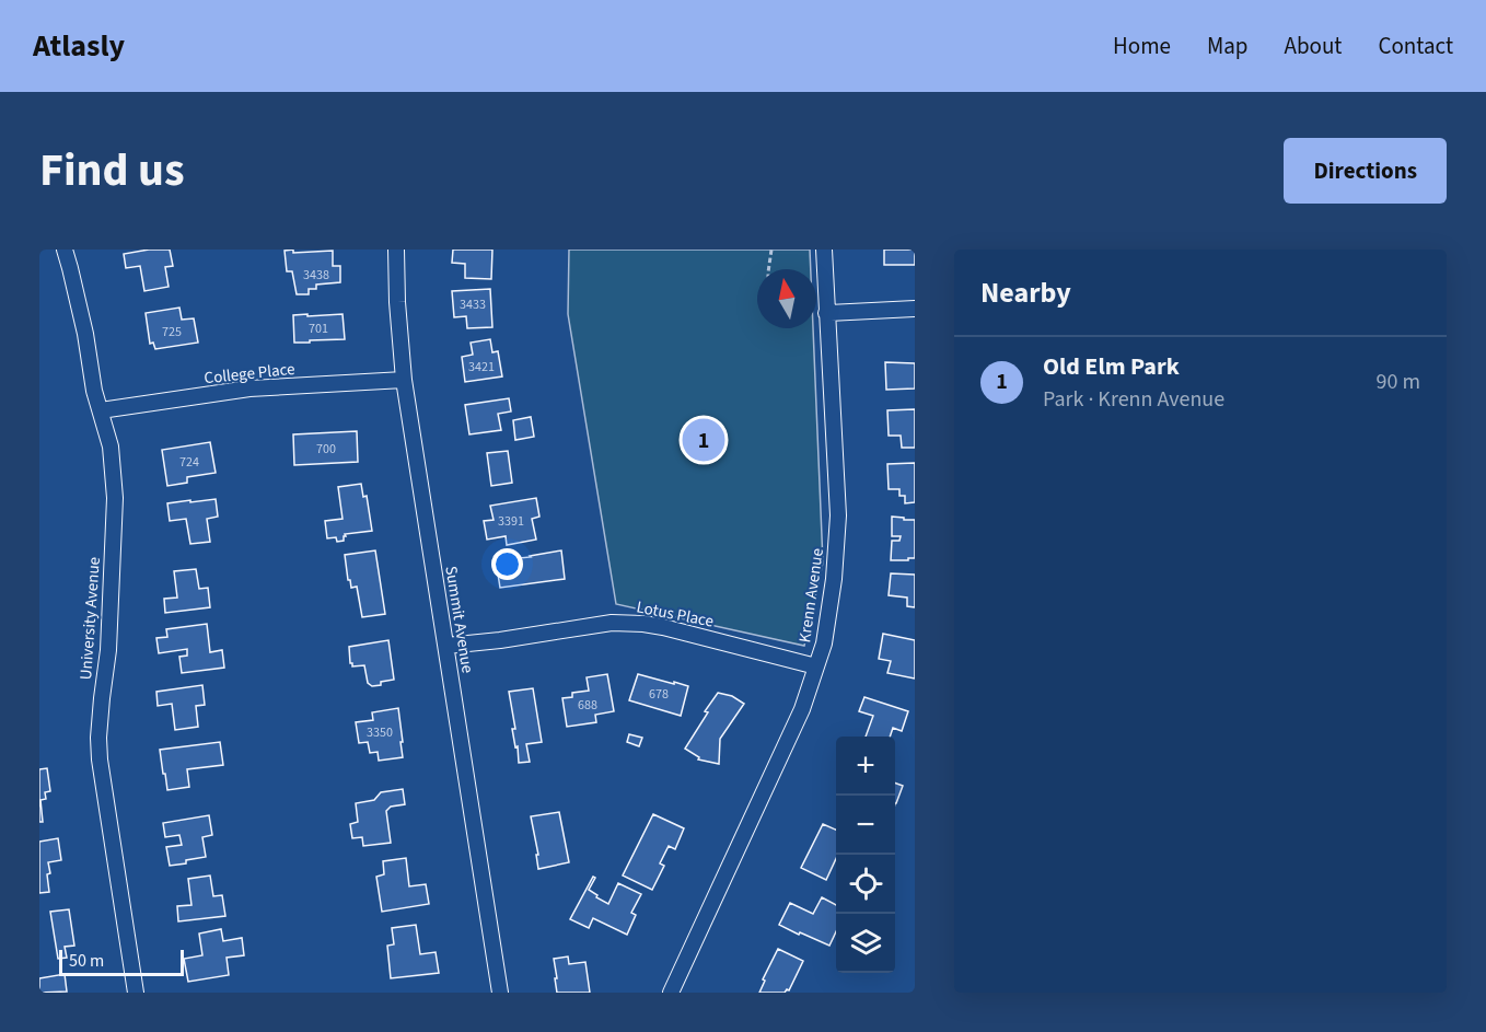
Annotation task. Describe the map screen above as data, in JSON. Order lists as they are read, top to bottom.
{
  "streets": {
    "street": [
      "College Place",
      "Krenn Avenue",
      "Lotus Place",
      "University Avenue",
      "Summit Avenue"
    ]
  },
  "crossings": [
    ["College Place", "University Avenue"],
    ["College Place", "Summit Avenue"],
    ["Krenn Avenue", "Lotus Place"],
    ["Lotus Place", "Summit Avenue"]
  ],
  "house_numbers": [
    "3438",
    "3433",
    "701",
    "725",
    "3421",
    "700",
    "724",
    "3391",
    "678",
    "688",
    "3350"
  ],
  "scale_bar": "50 m",
  "north": "top",
  "page": {
    "header": "Atlasly",
    "nav": [
      "Home",
      "Map",
      "About",
      "Contact"
    ],
    "title": "Find us",
    "buttons": "Directions",
    "heading": "Nearby",
    "list": [
      {
        "mark": "1",
        "name": "Old Elm Park",
        "note": "Park · Krenn Avenue",
        "value": "90 m"
      }
    ],
    "pins": "1",
    "map_buttons": ["+", "−"],
    "scale": "50 m"
  }
}
